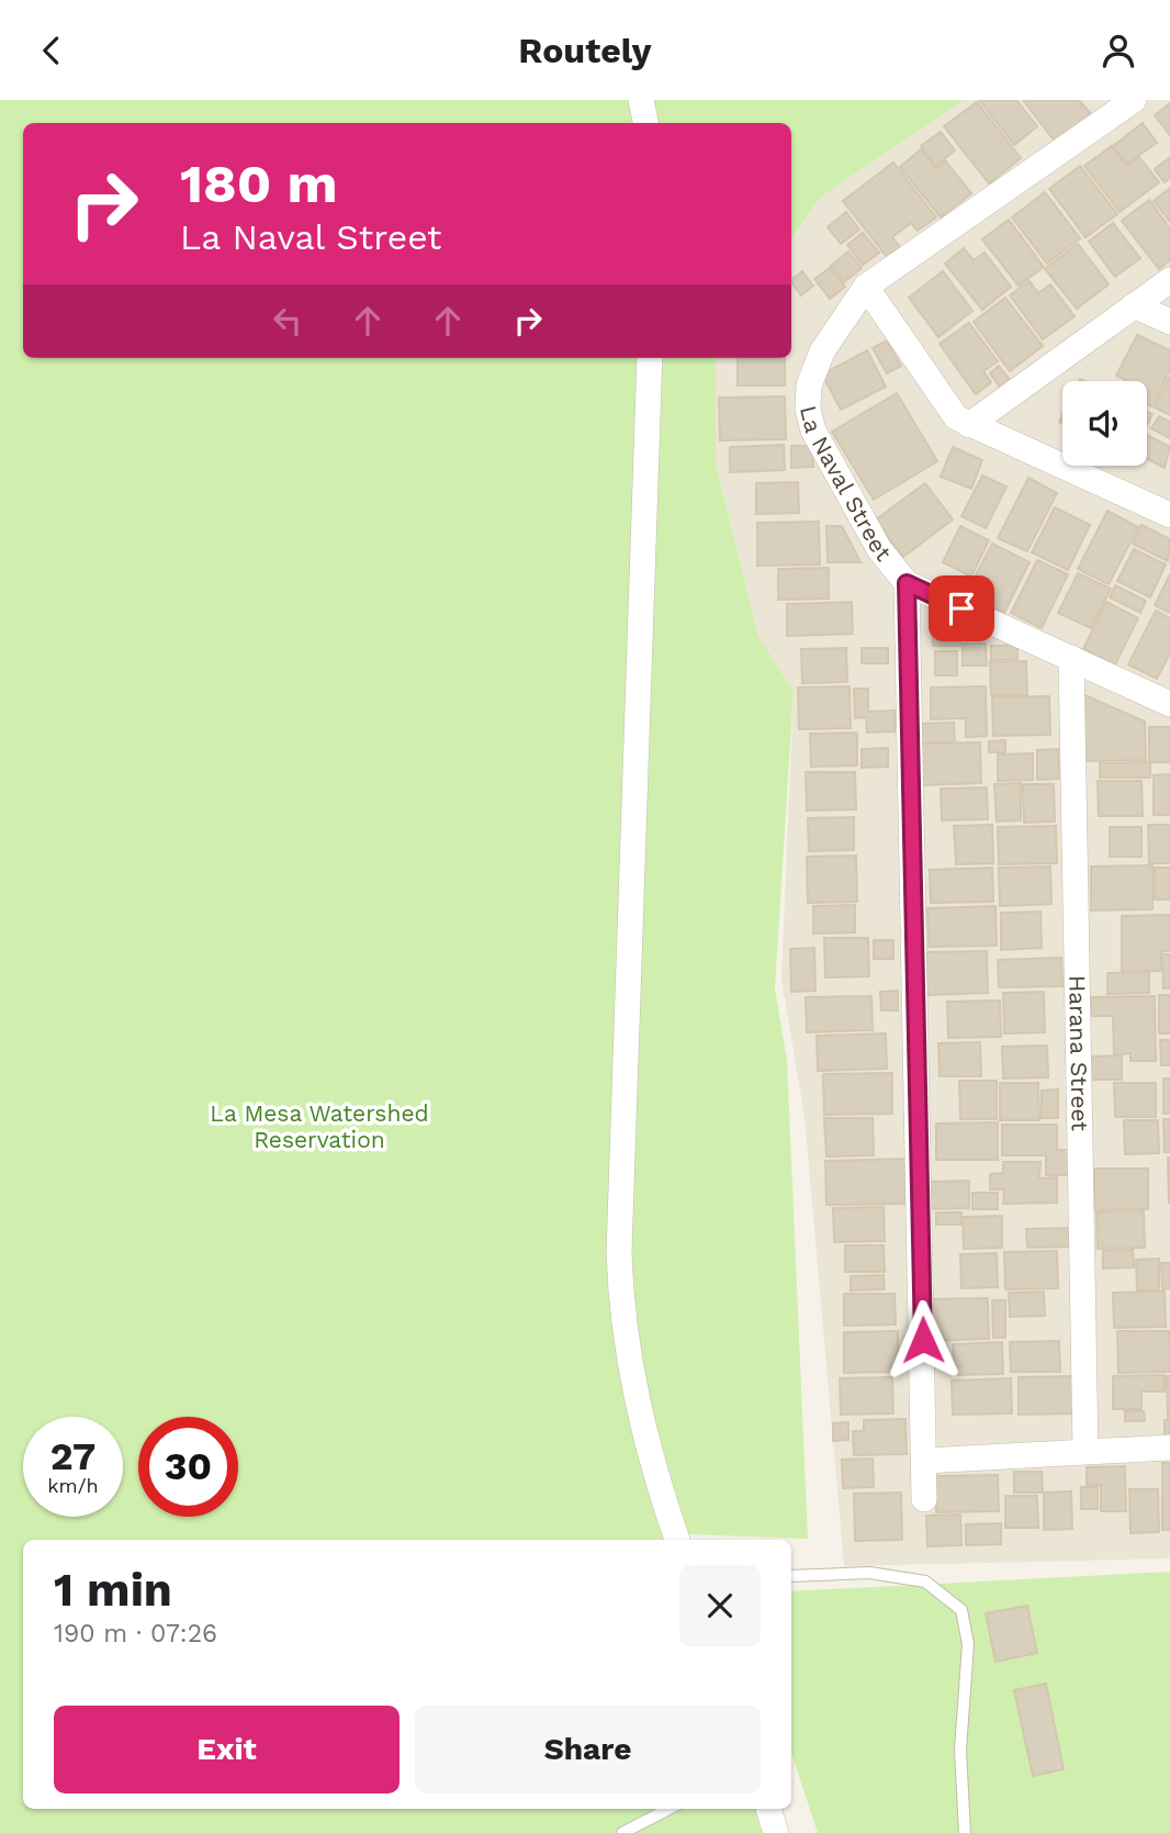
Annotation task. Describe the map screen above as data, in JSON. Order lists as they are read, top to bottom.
{
  "streets": {
    "street": ["La Naval Street", "Harana Street"]
  },
  "crossings": [
    ["La Naval Street", "Harana Street"]
  ],
  "parks": ["La Mesa Watershed Reservation"],
  "page": {
    "header": "Routely",
    "turn": ["180 m", "La Naval Street"],
    "speed": "27 km/h",
    "limit": "30",
    "heading": ["1 min", "190 m · 07:26"],
    "buttons": ["Exit", "Share"]
  }
}
